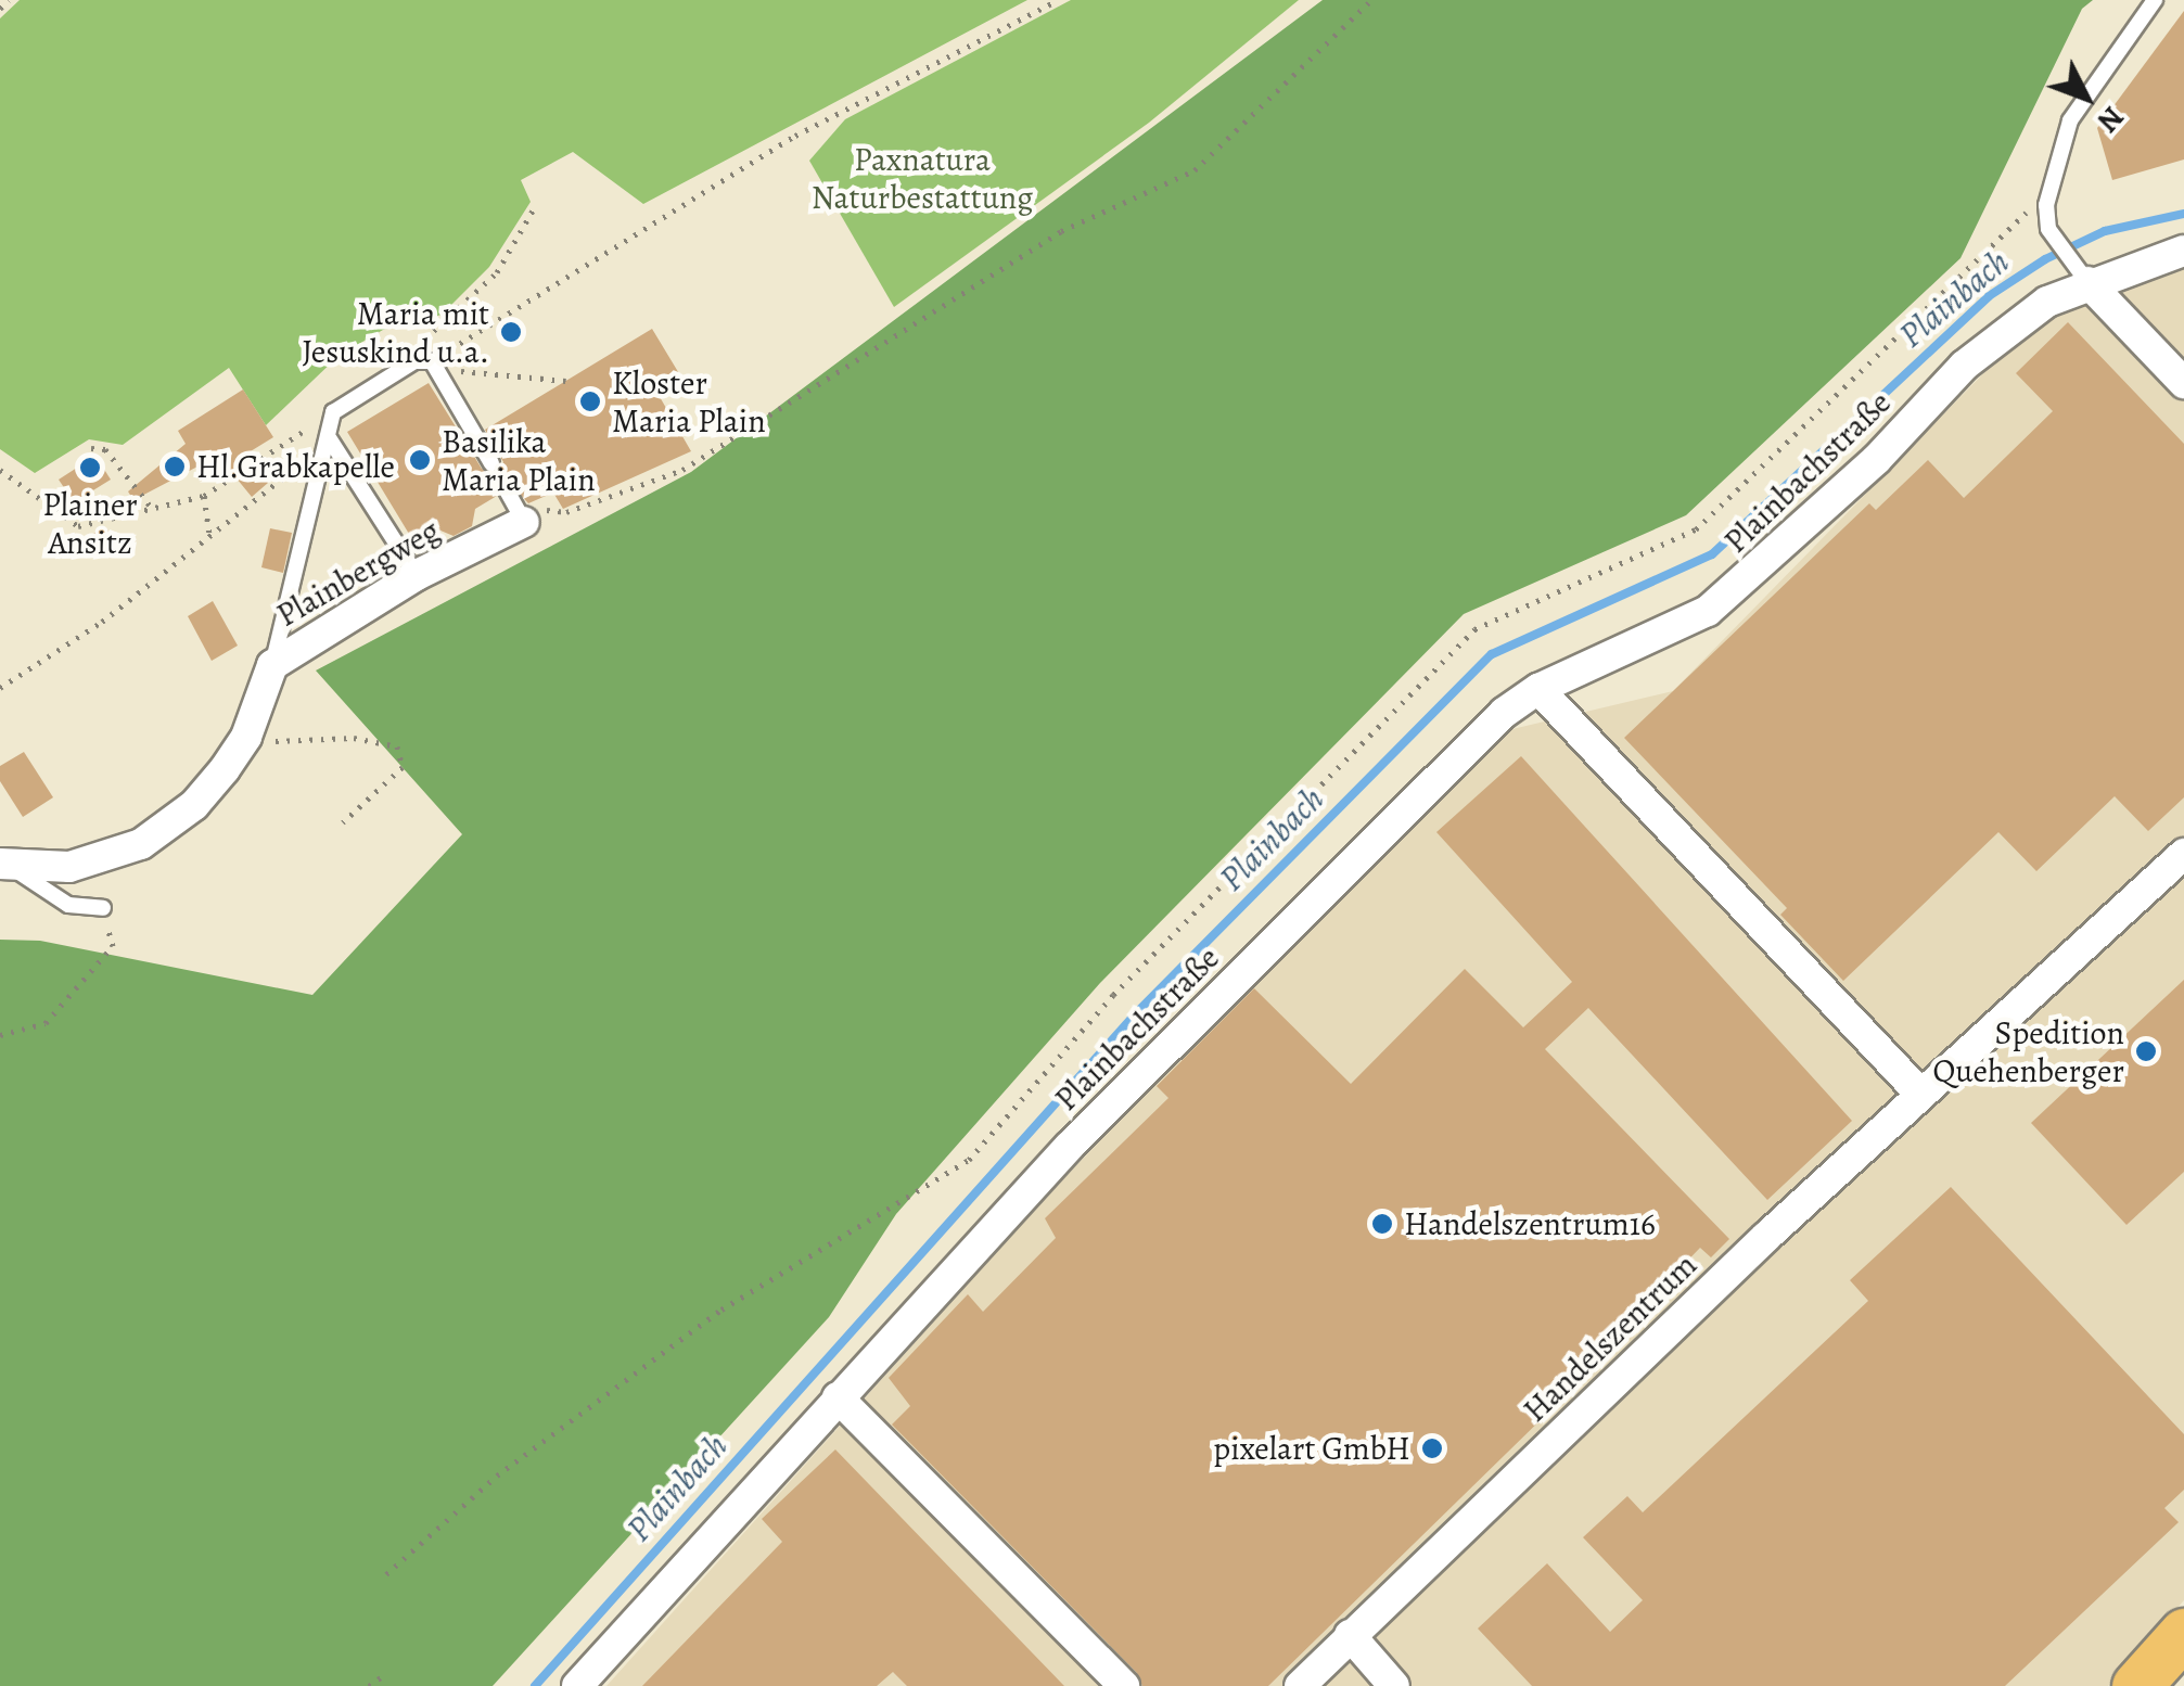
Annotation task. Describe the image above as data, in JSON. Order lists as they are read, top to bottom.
{
  "streets": {
    "street": ["Plainbachstraße", "Plainbergweg", "Handelszentrum"]
  },
  "water": ["Plainbach"],
  "parks": ["Paxnatura Naturbestattung"],
  "places": [
    "Maria mit Jesuskind u.a.",
    "Kloster Maria Plain",
    "Basilika Maria Plain",
    "Hl.Grabkapelle",
    "Plainer Ansitz",
    "Spedition Quehenberger",
    "Handelszentrum16",
    "pixelart GmbH"
  ],
  "north": "bottom right"
}
